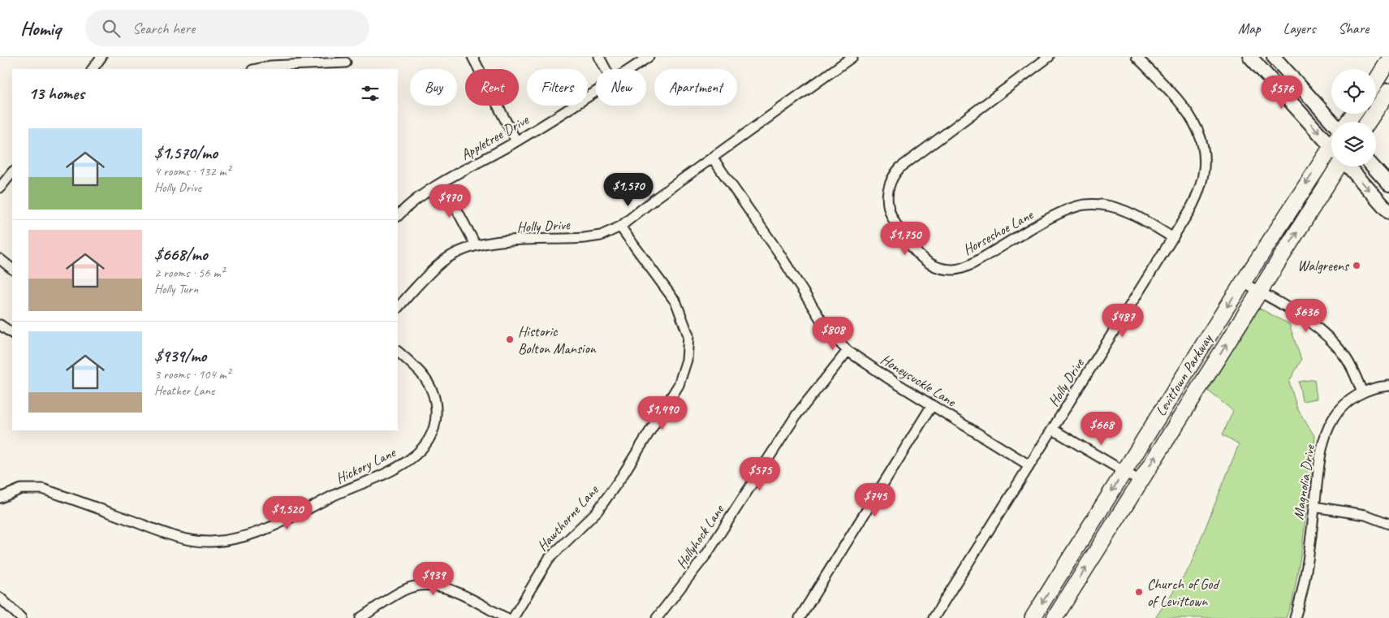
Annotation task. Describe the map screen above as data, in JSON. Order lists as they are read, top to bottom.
{
  "streets": {
    "main road": ["Levittown Parkway"],
    "street": [
      "Appletree Drive",
      "Holly Drive",
      "Horseshoe Lane",
      "Honeysuckle Lane",
      "Hickory Lane",
      "Magnolia Drive",
      "Hawthorne Lane",
      "Hollyhock Lane"
    ]
  },
  "crossings": [
    ["Holly Drive", "Horseshoe Lane"],
    ["Holly Drive", "Honeysuckle Lane"],
    ["Holly Drive", "Hawthorne Lane"],
    ["Honeysuckle Lane", "Hollyhock Lane"]
  ],
  "places": ["Walgreens", "Historic Bolton Mansion", "Church of God of Levittown"],
  "page": {
    "header": "Homiq",
    "search": "Search here",
    "nav": ["Map", "Layers", "Share"],
    "chip": [
      "Buy",
      "Rent",
      "Filters",
      "New",
      "Apartment"
    ],
    "heading": "13 homes",
    "price": [
      "$576",
      "$1,570",
      "$970",
      "$1,750",
      "$636",
      "$487",
      "$808",
      "$1,490",
      "$668",
      "$575",
      "$745",
      "$1,520",
      "$939"
    ],
    "list": [
      {
        "name": "$1,570/mo",
        "note": "4 rooms · 132 m² · Holly Drive"
      },
      {
        "name": "$668/mo",
        "note": "2 rooms · 56 m² · Holly Turn"
      },
      {
        "name": "$939/mo",
        "note": "3 rooms · 104 m² · Heather Lane"
      }
    ]
  }
}
